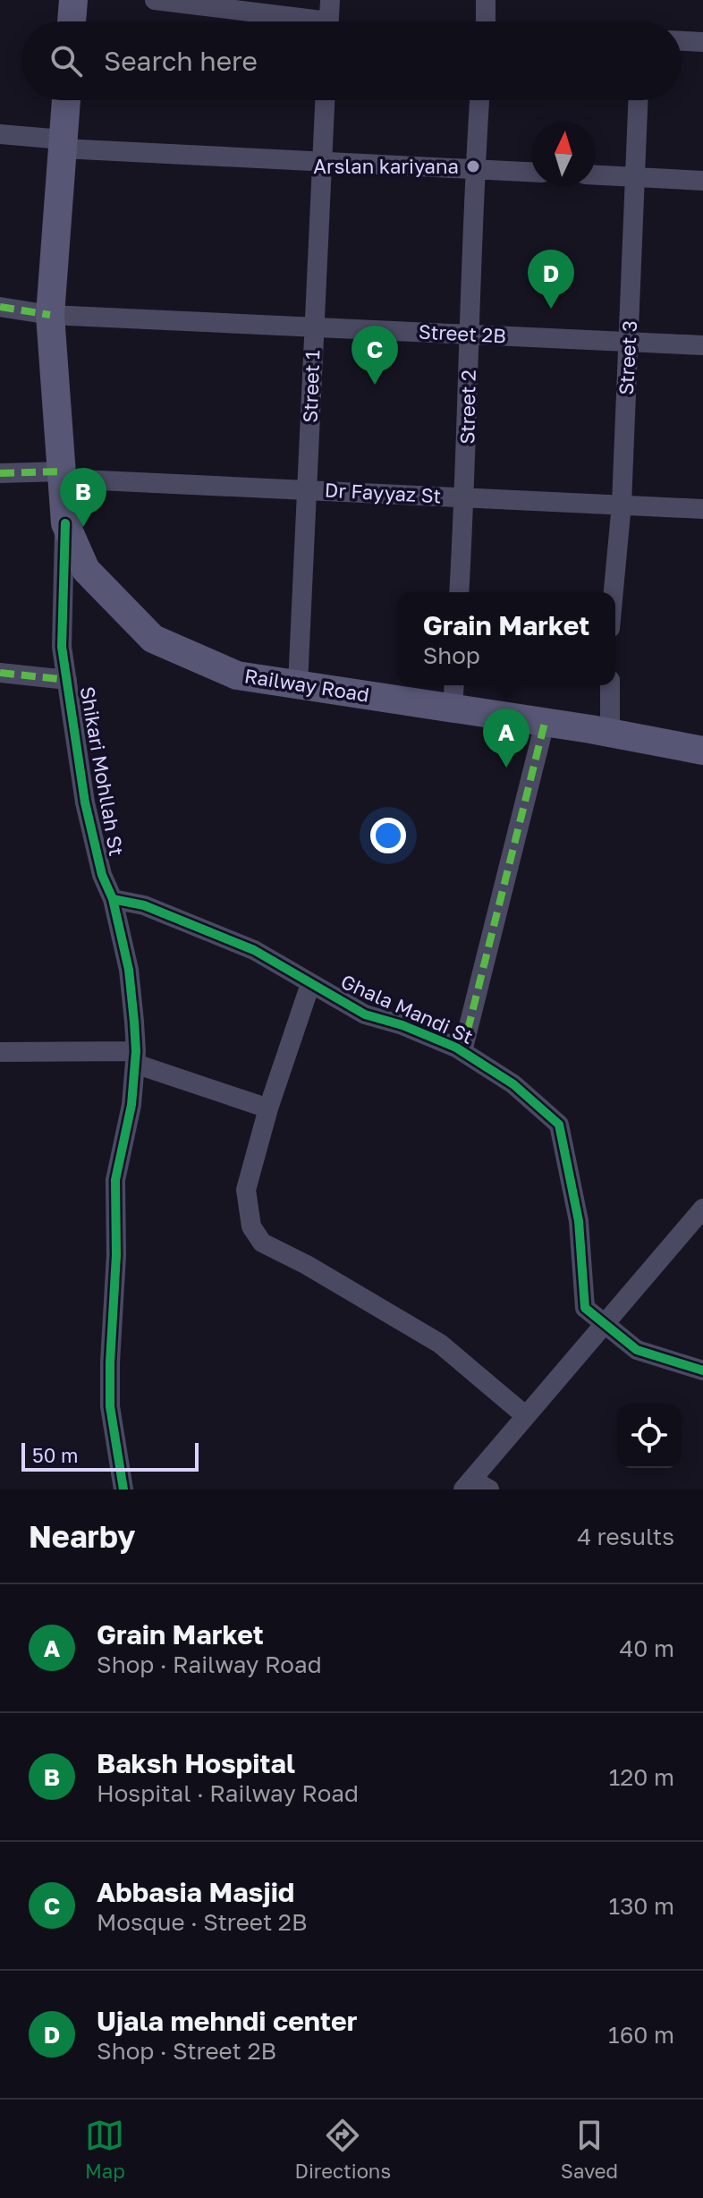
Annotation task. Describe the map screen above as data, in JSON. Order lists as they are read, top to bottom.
{
  "streets": {
    "main road": ["Railway Road"],
    "street": [
      "Street 2B",
      "Street 3",
      "Street 1",
      "Street 2",
      "Dr Fayyaz St",
      "Shikari Mohllah St",
      "Ghala Mandi St"
    ]
  },
  "crossings": [
    ["Street 2B", "Street 3"],
    ["Street 2B", "Street 1"],
    ["Street 2B", "Street 2"],
    ["Street 2B", "Railway Road"],
    ["Street 3", "Dr Fayyaz St"],
    ["Street 1", "Dr Fayyaz St"],
    ["Street 1", "Railway Road"],
    ["Street 2", "Dr Fayyaz St"],
    ["Dr Fayyaz St", "Railway Road"],
    ["Railway Road", "Shikari Mohllah St"],
    ["Shikari Mohllah St", "Ghala Mandi St"]
  ],
  "places": ["Arslan kariyana"],
  "scale_bar": "50 m",
  "north": "top",
  "page": {
    "search": "Search here",
    "pins": [
      "D",
      "C",
      "B",
      "A"
    ],
    "popup": ["Grain Market", "Shop"],
    "scale": "50 m",
    "heading": ["Nearby", "4 results"],
    "list": [
      {
        "mark": "A",
        "name": "Grain Market",
        "note": "Shop · Railway Road",
        "value": "40 m"
      },
      {
        "mark": "B",
        "name": "Baksh Hospital",
        "note": "Hospital · Railway Road",
        "value": "120 m"
      },
      {
        "mark": "C",
        "name": "Abbasia Masjid",
        "note": "Mosque · Street 2B",
        "value": "130 m"
      },
      {
        "mark": "D",
        "name": "Ujala mehndi center",
        "note": "Shop · Street 2B",
        "value": "160 m"
      }
    ],
    "nav": ["Map", "Directions", "Saved"]
  }
}
